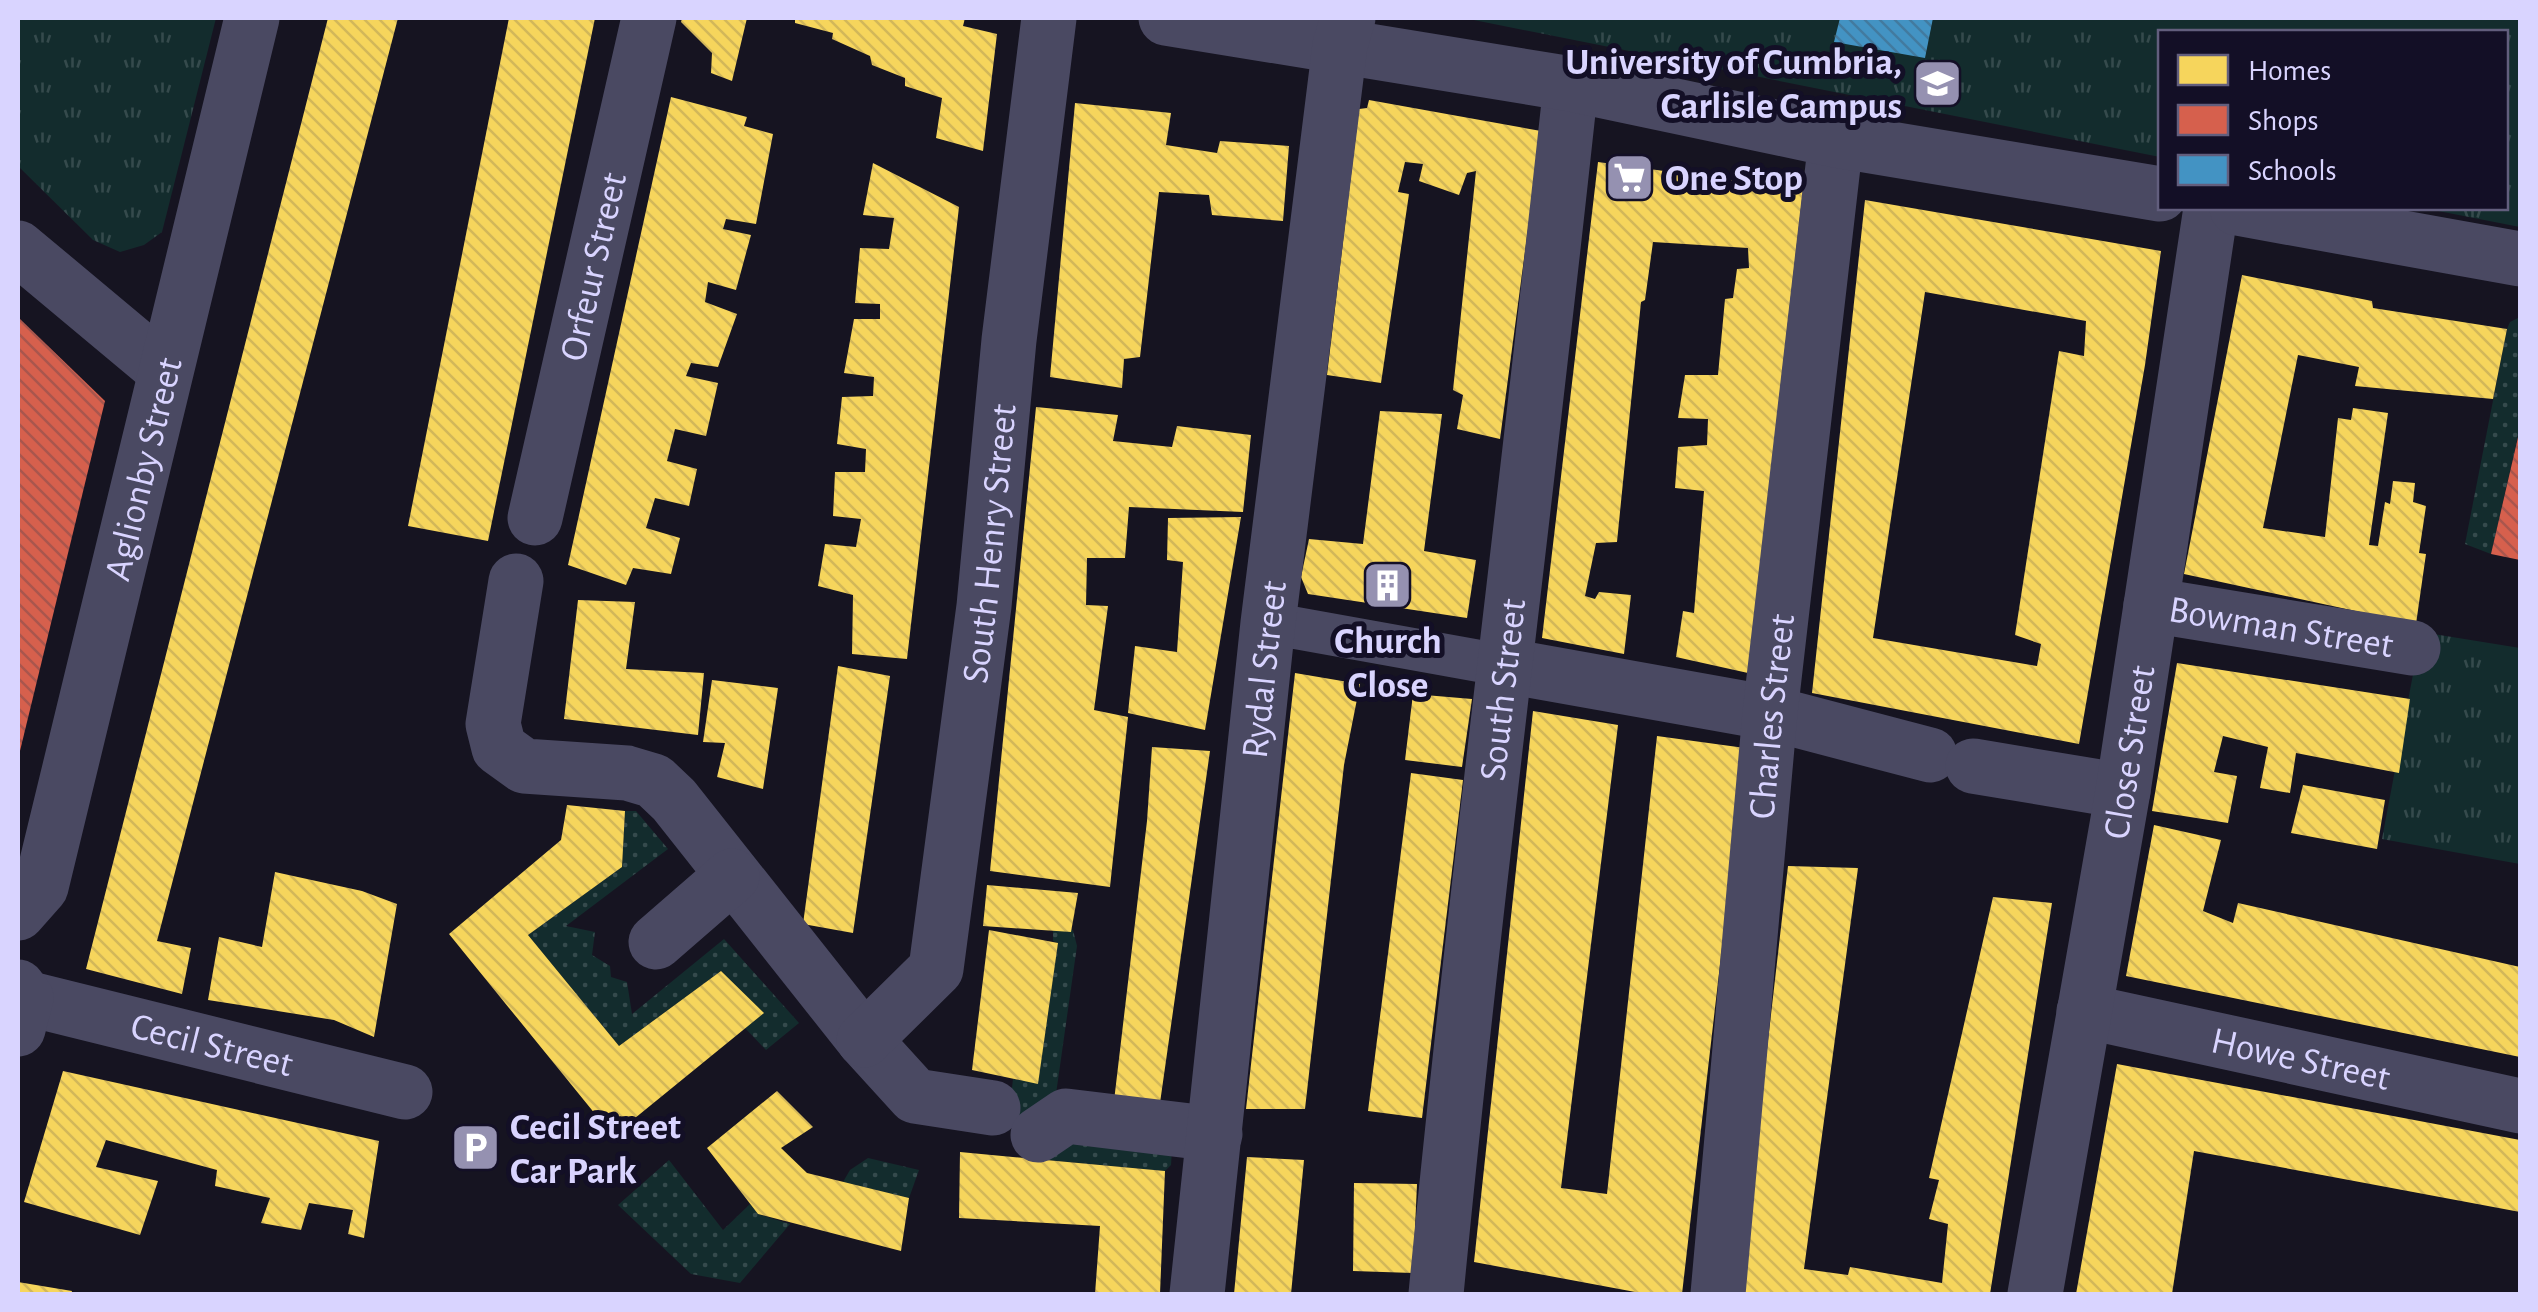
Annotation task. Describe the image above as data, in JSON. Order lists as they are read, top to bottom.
{
  "streets": {
    "street": [
      "Orfeur Street",
      "Aglionby Street",
      "South Henry Street",
      "Bowman Street",
      "Rydal Street",
      "South Street",
      "Charles Street",
      "Close Street",
      "Cecil Street",
      "Howe Street"
    ]
  },
  "crossings": [
    ["Bowman Street", "Close Street"],
    ["Close Street", "Howe Street"]
  ],
  "places": {
    "school or university": ["University of Cumbria, Carlisle Campus"],
    "supermarket": ["One Stop"],
    "building": ["Church Close"],
    "parking": ["Cecil Street Car Park"]
  },
  "legend": ["Homes", "Shops", "Schools"]
}
